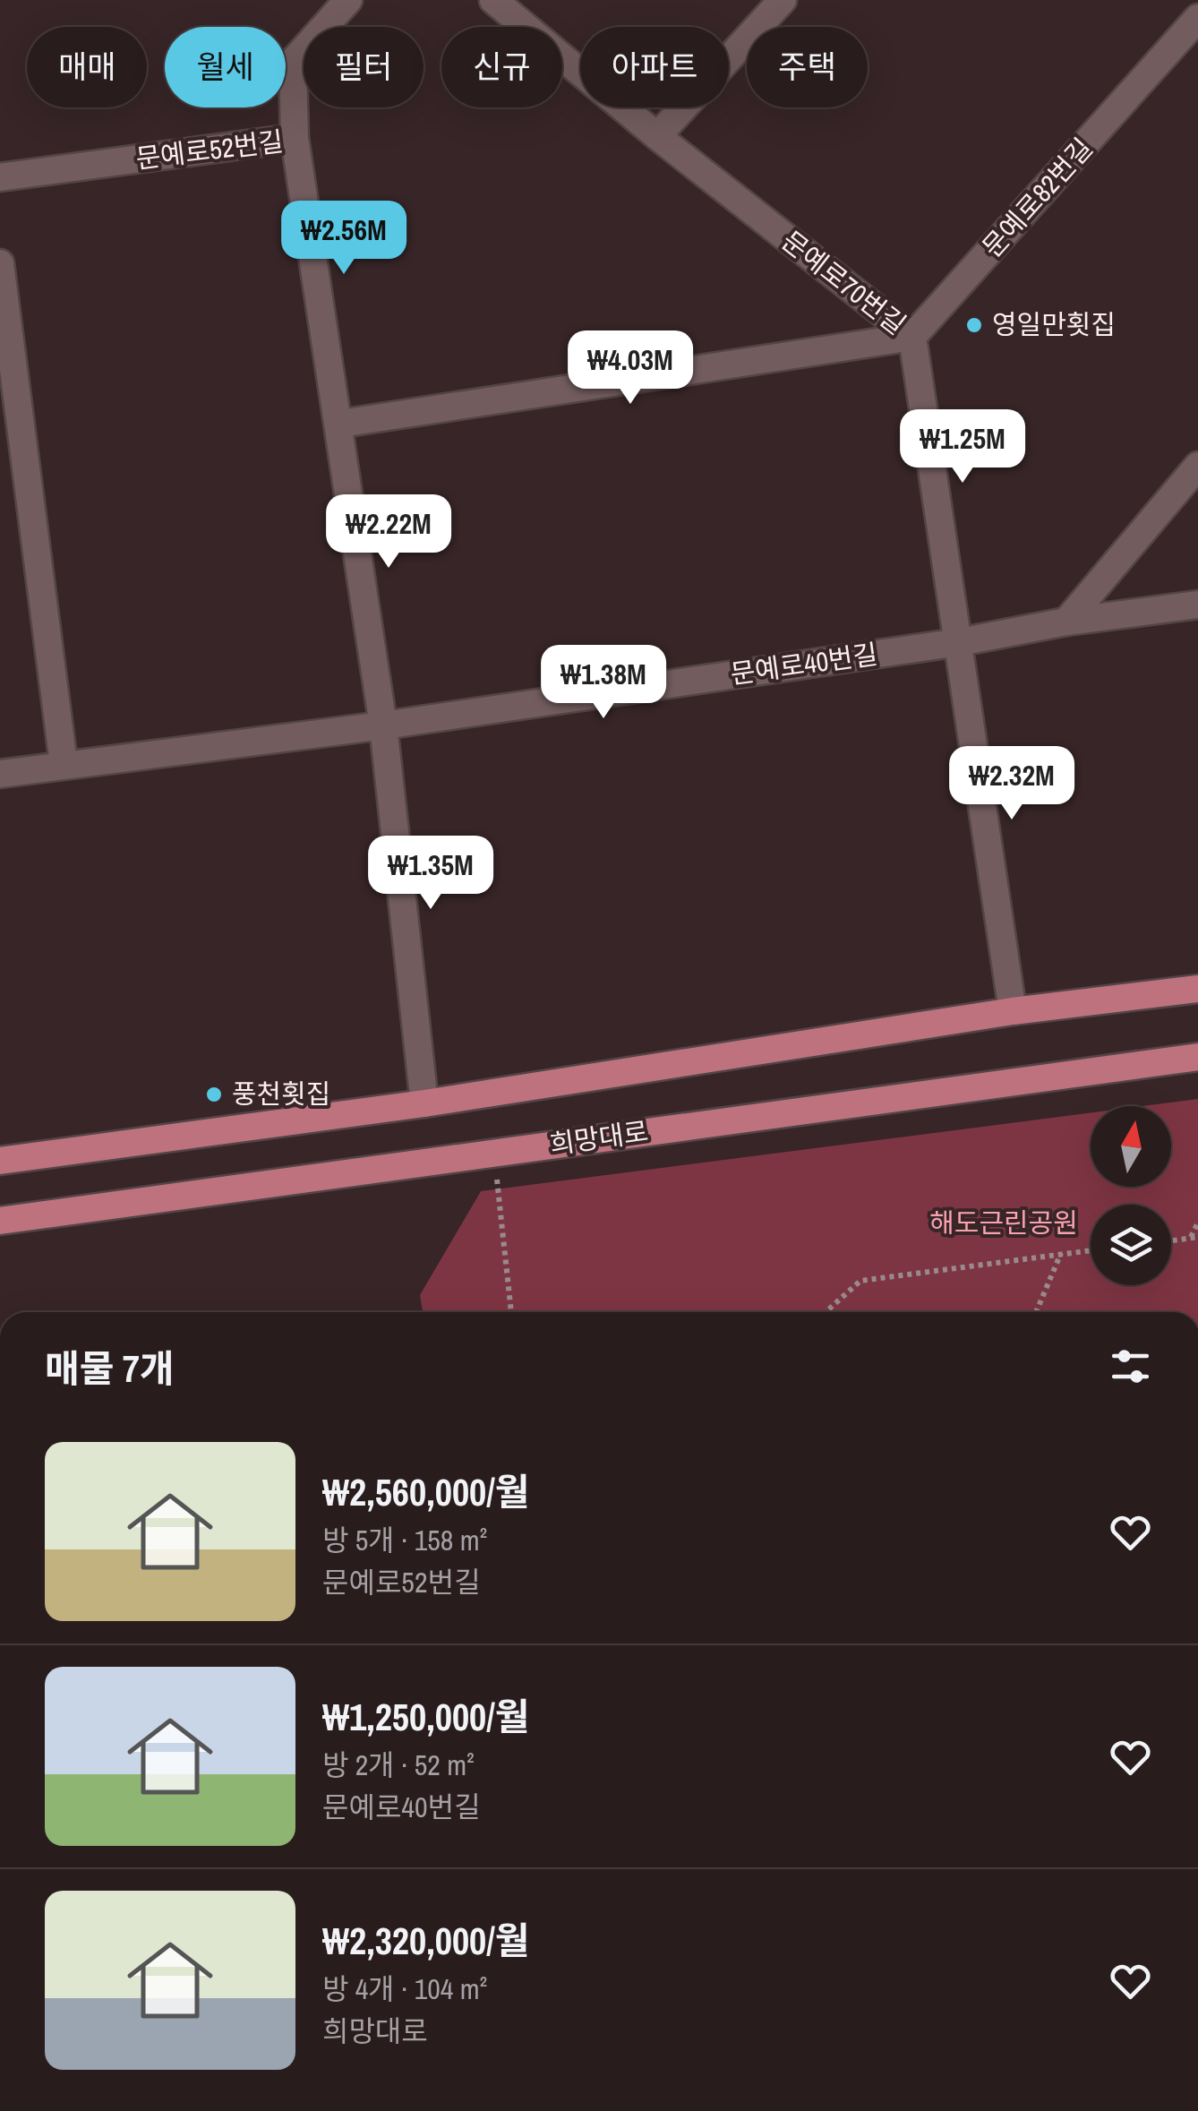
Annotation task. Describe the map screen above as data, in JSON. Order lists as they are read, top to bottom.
{
  "streets": {
    "main road": ["희망대로"],
    "street": [
      "문예로52번길",
      "문예로82번길",
      "문예로70번길",
      "문예로40번길"
    ]
  },
  "crossings": [
    ["문예로52번길", "문예로70번길"],
    ["문예로82번길", "문예로70번길"]
  ],
  "parks": ["해도근린공원"],
  "places": ["영일만횟집", "풍천횟집"],
  "north": "top",
  "page": {
    "chip": [
      "매매",
      "월세",
      "필터",
      "신규",
      "아파트",
      "주택"
    ],
    "price": [
      "₩2.56M",
      "₩4.03M",
      "₩1.25M",
      "₩2.22M",
      "₩1.38M",
      "₩2.32M",
      "₩1.35M"
    ],
    "heading": "매물 7개",
    "list": [
      {
        "name": "₩2,560,000/월",
        "note": "방 5개 · 158 m² · 문예로52번길"
      },
      {
        "name": "₩1,250,000/월",
        "note": "방 2개 · 52 m² · 문예로40번길"
      },
      {
        "name": "₩2,320,000/월",
        "note": "방 4개 · 104 m² · 희망대로"
      }
    ]
  }
}
